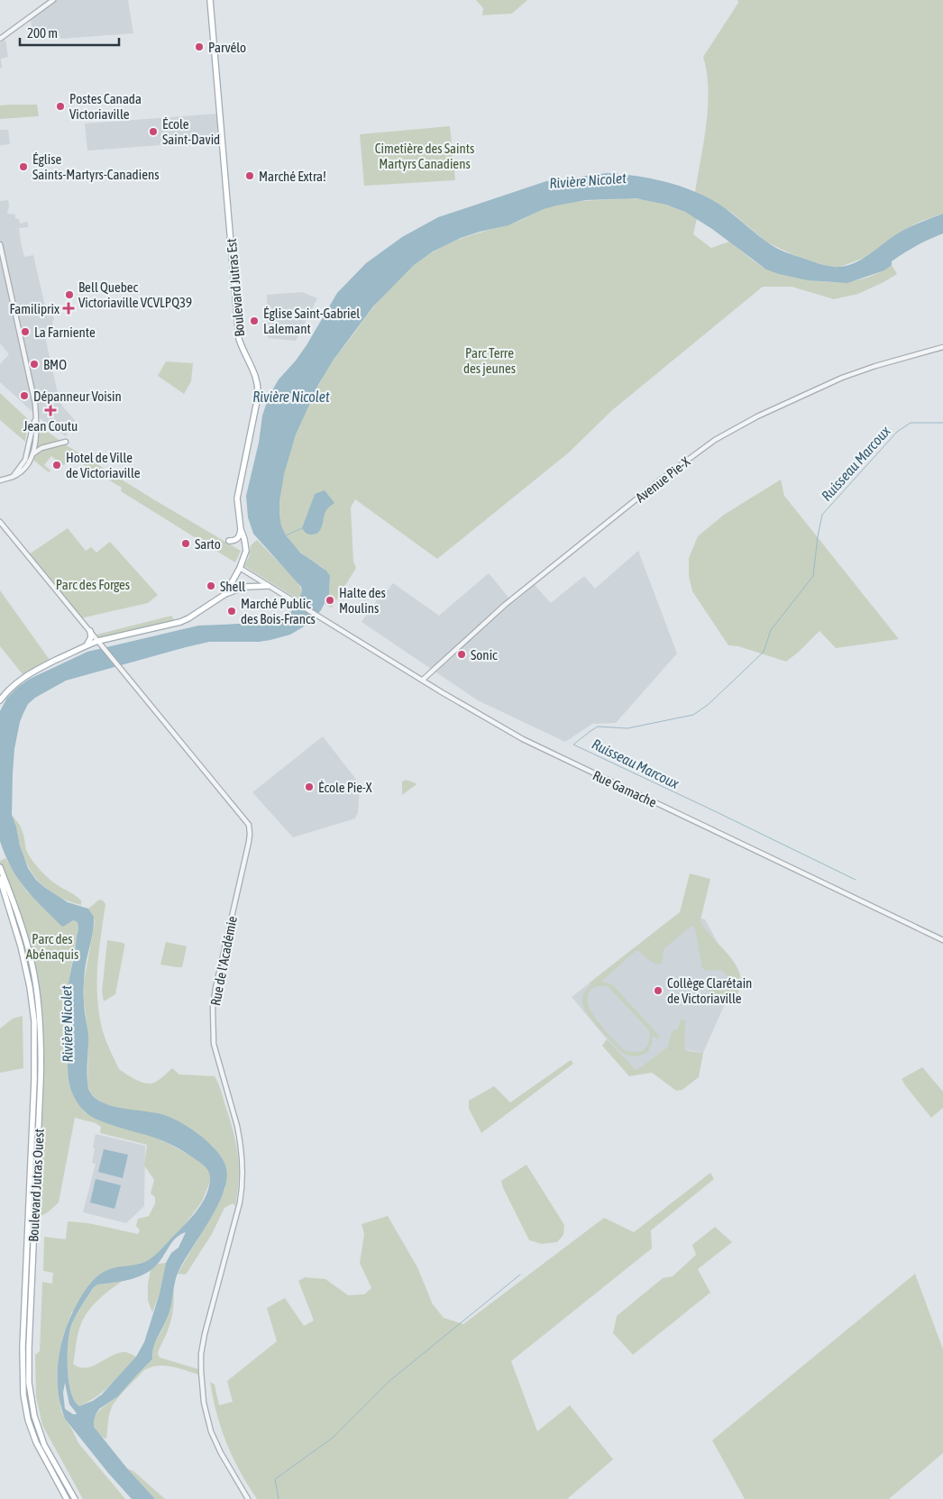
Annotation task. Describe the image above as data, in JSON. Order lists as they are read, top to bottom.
{
  "streets": {
    "main road": ["Boulevard Jutras Est", "Boulevard Jutras Ouest"],
    "street": ["Avenue Pie-X", "Rue Gamache", "Rue de l'Académie"]
  },
  "crossings": [
    ["Avenue Pie-X", "Rue Gamache"]
  ],
  "water": ["Rivière Nicolet", "Ruisseau Marcoux"],
  "parks": [
    "Cimetière des Saints Martyrs Canadiens",
    "Parc Terre des jeunes",
    "Parc des Forges",
    "Parc des Abénaquis"
  ],
  "places": {
    "other": [
      "Parvélo",
      "Postes Canada Victoriaville",
      "École Saint-David",
      "Église Saints-Martyrs-Canadiens",
      "Marché Extra!",
      "Bell Quebec Victoriaville VCVLPQ39",
      "Église Saint-Gabriel Lalemant",
      "La Farniente",
      "BMO",
      "Dépanneur Voisin",
      "Hotel de Ville de Victoriaville",
      "Sarto",
      "Shell",
      "Halte des Moulins",
      "Marché Public des Bois-Francs",
      "Sonic",
      "École Pie-X",
      "Collège Clarétain de Victoriaville"
    ],
    "health": ["Familiprix", "Jean Coutu"]
  },
  "scale_bar": "200 m"
}
